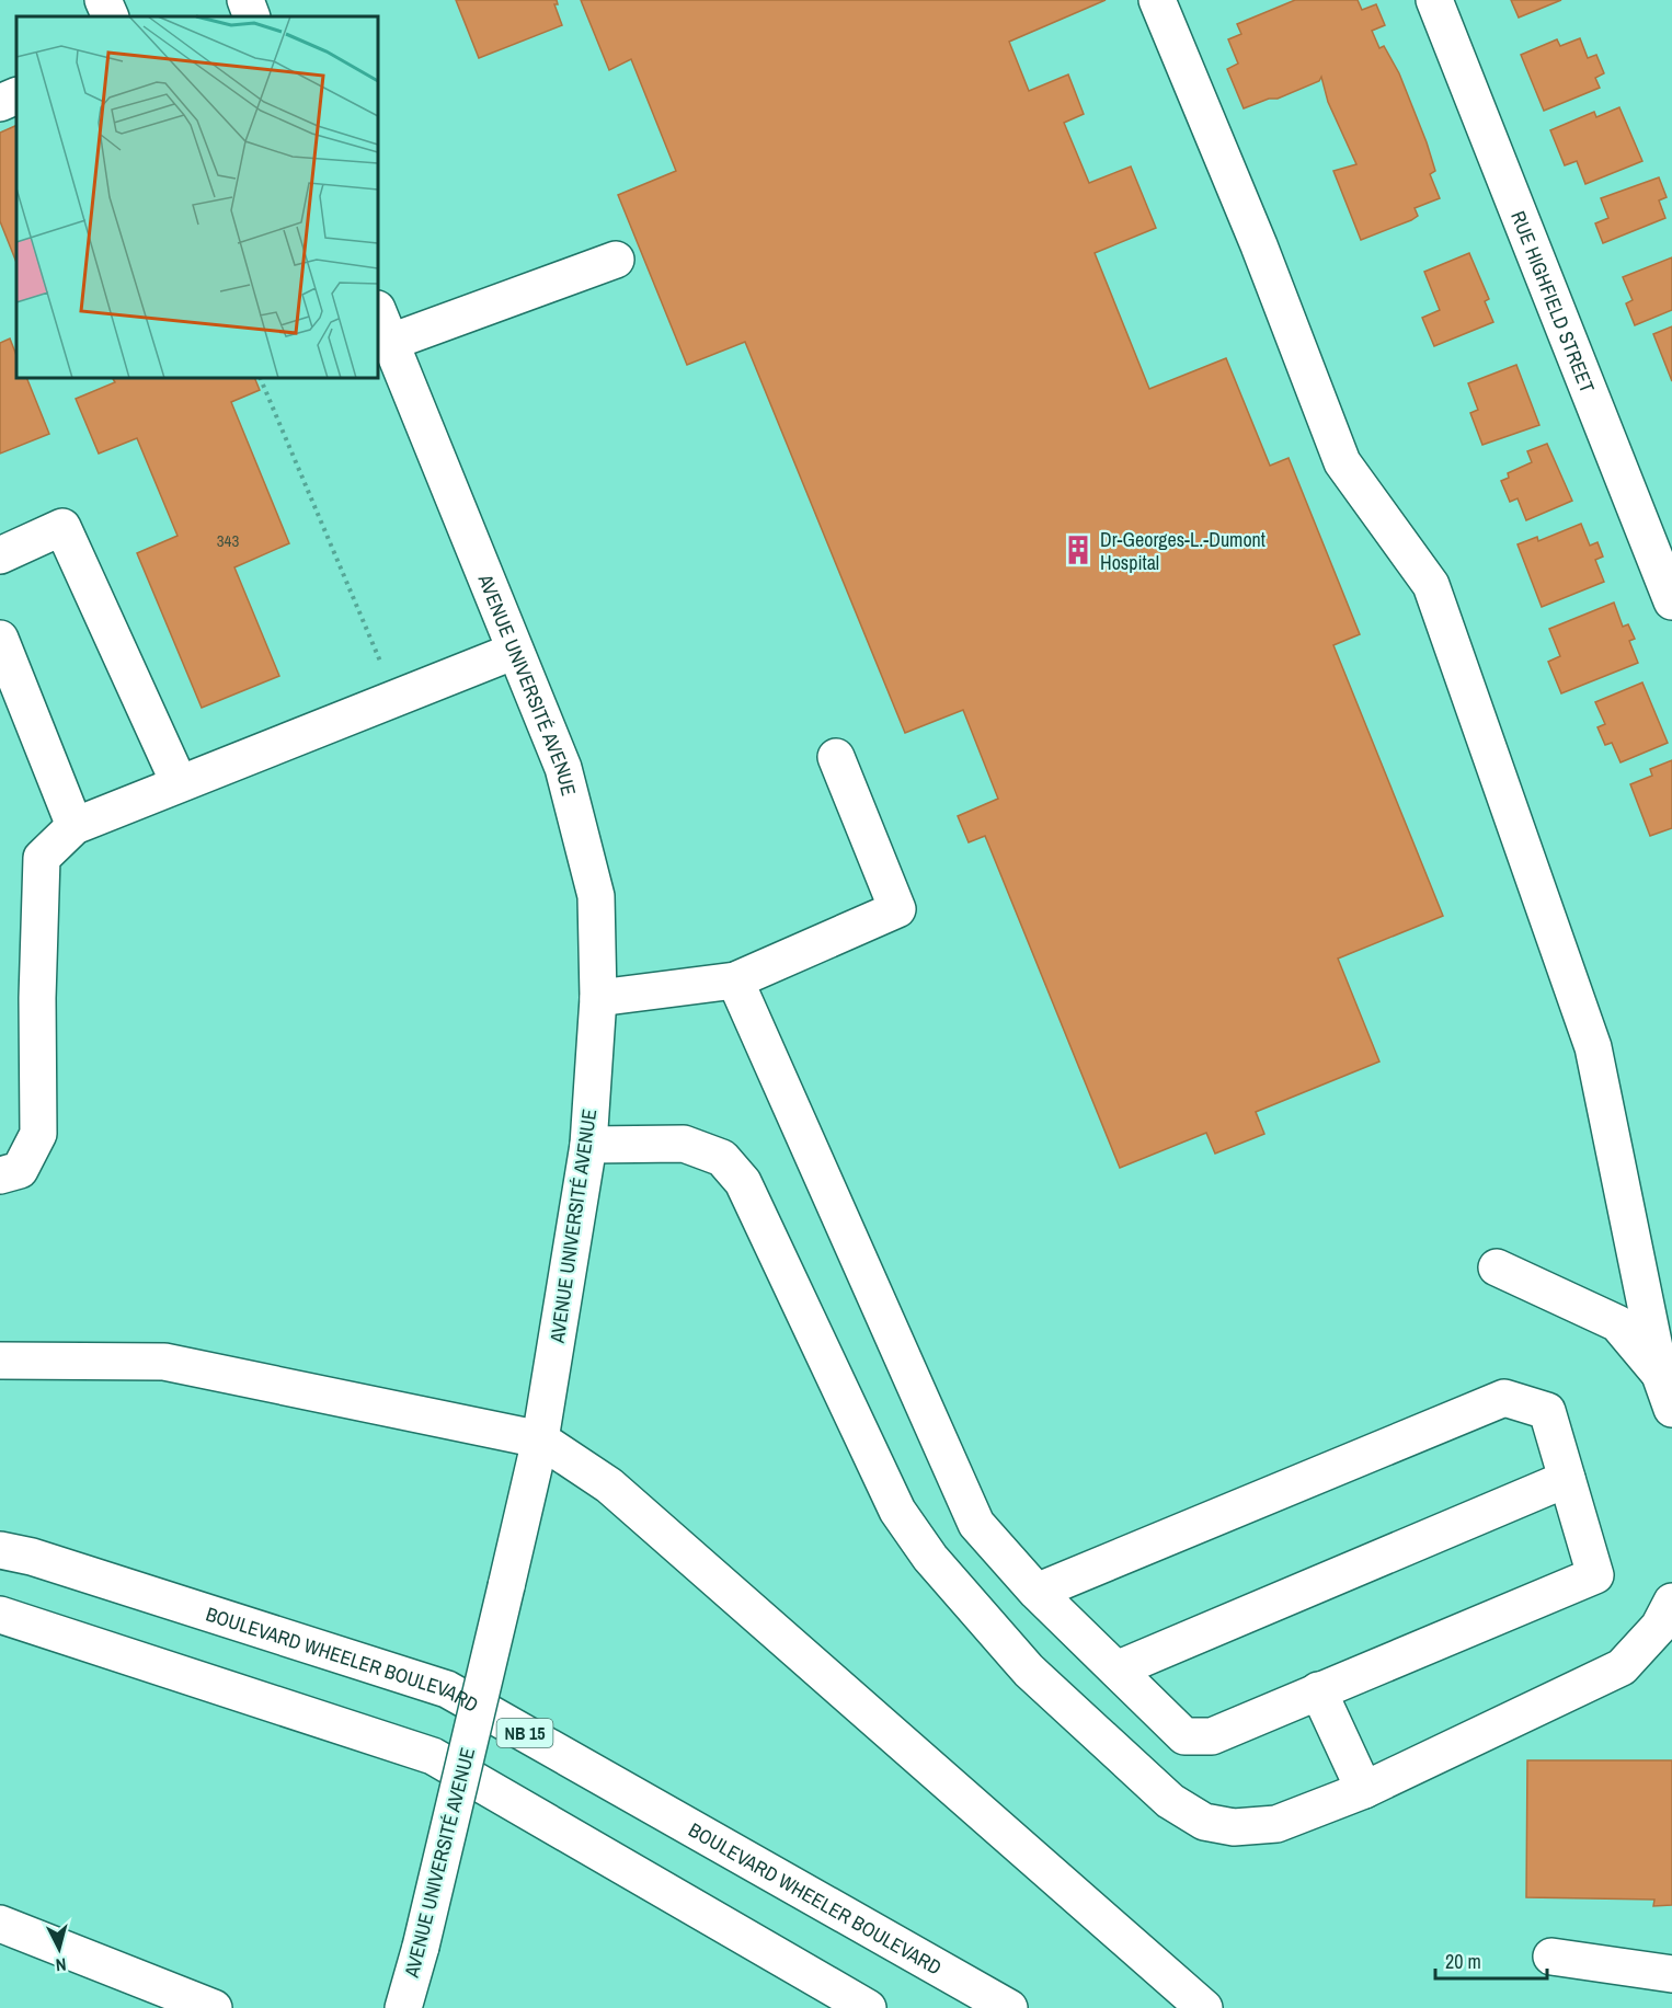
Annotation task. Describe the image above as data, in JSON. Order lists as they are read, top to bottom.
{
  "streets": {
    "main road": [
      "RUE HIGHFIELD STREET",
      "AVENUE UNIVERSITÉ AVENUE",
      "BOULEVARD WHEELER BOULEVARD",
      "NB 15"
    ]
  },
  "places": {
    "building": ["Dr-Georges-L.-Dumont Hospital"]
  },
  "house_numbers": ["343"],
  "scale_bar": "20 m",
  "north": "bottom"
}
